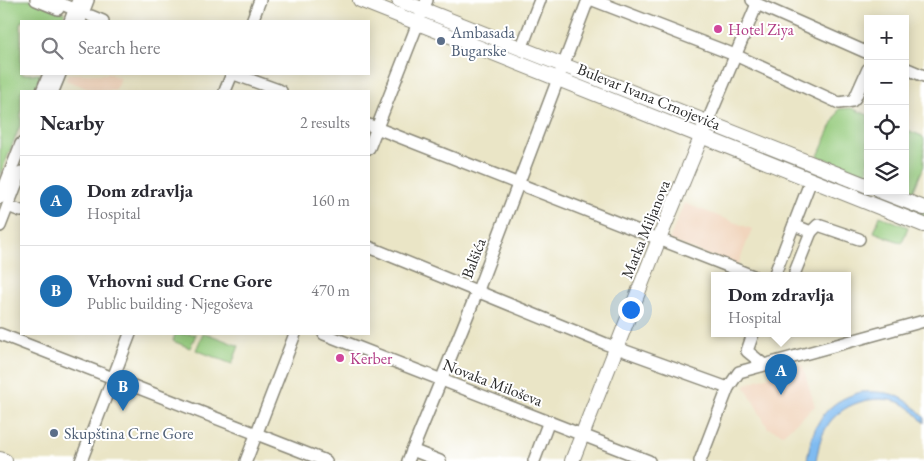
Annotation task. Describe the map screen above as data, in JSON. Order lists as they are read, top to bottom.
{
  "streets": {
    "main road": ["Bulevar Ivana Crnojevića", "Marka Miljanova"],
    "street": ["Balšića", "Novaka Miloševa"]
  },
  "crossings": [
    ["Bulevar Ivana Crnojevića", "Marka Miljanova"],
    ["Bulevar Ivana Crnojevića", "Balšića"],
    ["Marka Miljanova", "Novaka Miloševa"],
    ["Balšića", "Novaka Miloševa"]
  ],
  "places": [
    "Hotel Ziya",
    "Ambasada Bugarske",
    "Kerber",
    "Skupština Crne Gore"
  ],
  "page": {
    "map_buttons": ["+", "−"],
    "search": "Search here",
    "heading": ["Nearby", "2 results"],
    "list": [
      {
        "mark": "A",
        "name": "Dom zdravlja",
        "note": "Hospital",
        "value": "160 m"
      },
      {
        "mark": "B",
        "name": "Vrhovni sud Crne Gore",
        "note": "Public building · Njegoševa",
        "value": "470 m"
      }
    ],
    "popup": ["Dom zdravlja", "Hospital"],
    "pins": ["A", "B"]
  }
}
